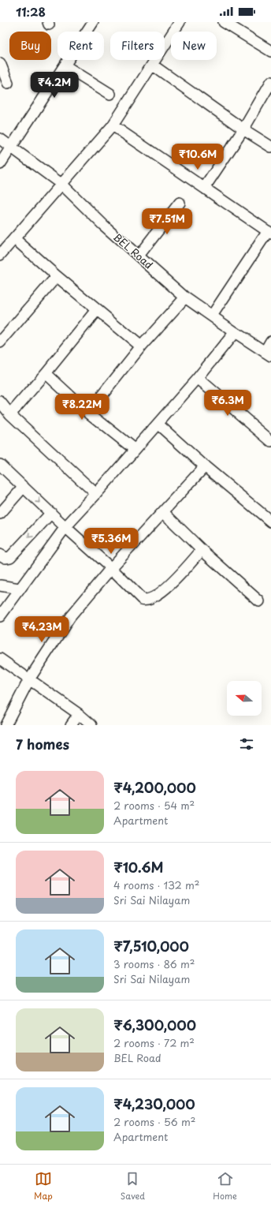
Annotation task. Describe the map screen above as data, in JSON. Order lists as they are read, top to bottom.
{
  "streets": {
    "street": ["BEL Road"]
  },
  "north": "left",
  "page": {
    "status": "11:28",
    "chip": [
      "Buy",
      "Rent",
      "Filters",
      "New"
    ],
    "price": [
      "₹4.2M",
      "₹10.6M",
      "₹7.51M",
      "₹6.3M",
      "₹8.22M",
      "₹5.36M",
      "₹4.23M"
    ],
    "heading": "7 homes",
    "list": [
      {
        "name": "₹4,200,000",
        "note": "2 rooms · 54 m² · Apartment"
      },
      {
        "name": "₹10.6M",
        "note": "4 rooms · 132 m² · Sri Sai Nilayam"
      },
      {
        "name": "₹7,510,000",
        "note": "3 rooms · 86 m² · Sri Sai Nilayam"
      },
      {
        "name": "₹6,300,000",
        "note": "2 rooms · 72 m² · BEL Road"
      },
      {
        "name": "₹4,230,000",
        "note": "2 rooms · 56 m² · Apartment"
      }
    ],
    "tabs": ["Map", "Saved", "Home"]
  }
}
